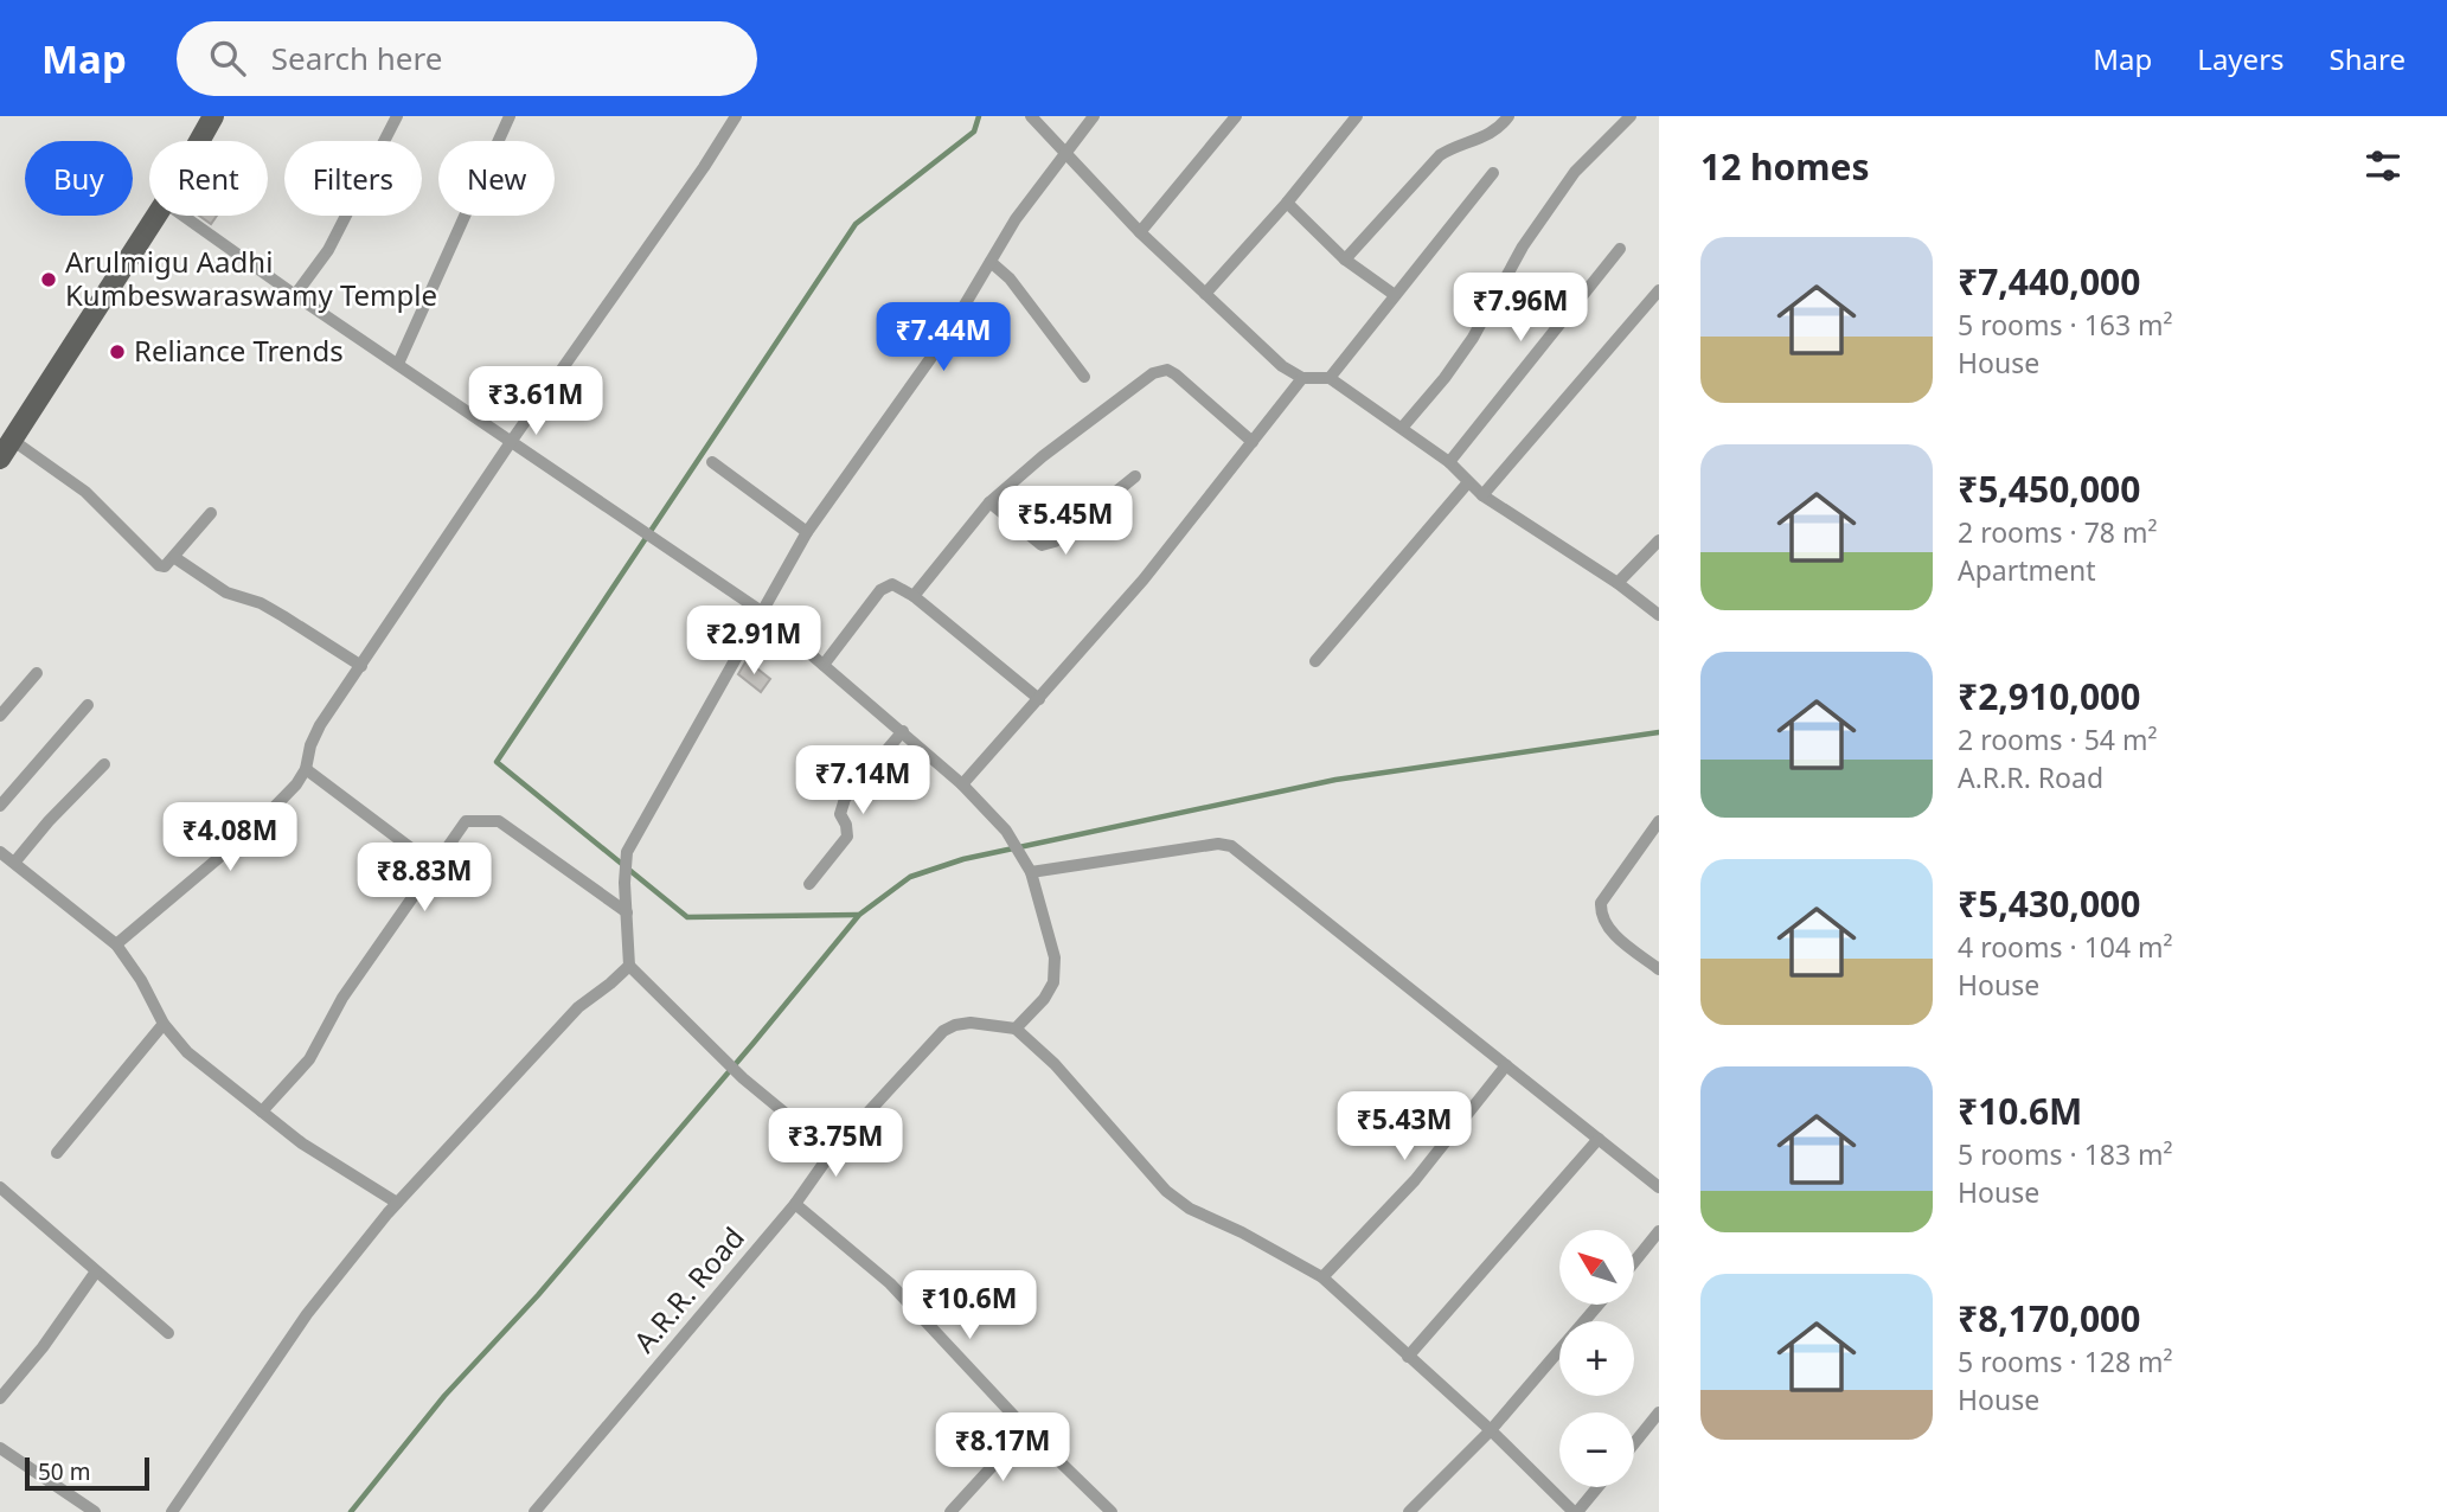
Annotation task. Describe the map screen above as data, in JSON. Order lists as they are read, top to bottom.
{
  "streets": {
    "street": ["A.R.R. Road"]
  },
  "places": ["Arulmigu Aadhi Kumbeswaraswamy Temple", "Reliance Trends"],
  "scale_bar": "50 m",
  "north": "top left",
  "page": {
    "header": "Map",
    "search": "Search here",
    "nav": ["Map", "Layers", "Share"],
    "heading": "12 homes",
    "chip": [
      "Buy",
      "Rent",
      "Filters",
      "New"
    ],
    "list": [
      {
        "name": "₹7,440,000",
        "note": "5 rooms · 163 m² · House"
      },
      {
        "name": "₹5,450,000",
        "note": "2 rooms · 78 m² · Apartment"
      },
      {
        "name": "₹2,910,000",
        "note": "2 rooms · 54 m² · A.R.R. Road"
      },
      {
        "name": "₹5,430,000",
        "note": "4 rooms · 104 m² · House"
      },
      {
        "name": "₹10.6M",
        "note": "5 rooms · 183 m² · House"
      },
      {
        "name": "₹8,170,000",
        "note": "5 rooms · 128 m² · House"
      }
    ],
    "price": [
      "₹7.96M",
      "₹7.44M",
      "₹3.61M",
      "₹5.45M",
      "₹2.91M",
      "₹7.14M",
      "₹4.08M",
      "₹8.83M",
      "₹5.43M",
      "₹3.75M",
      "₹10.6M",
      "₹8.17M"
    ],
    "map_buttons": ["+", "−"],
    "scale": "50 m"
  }
}
